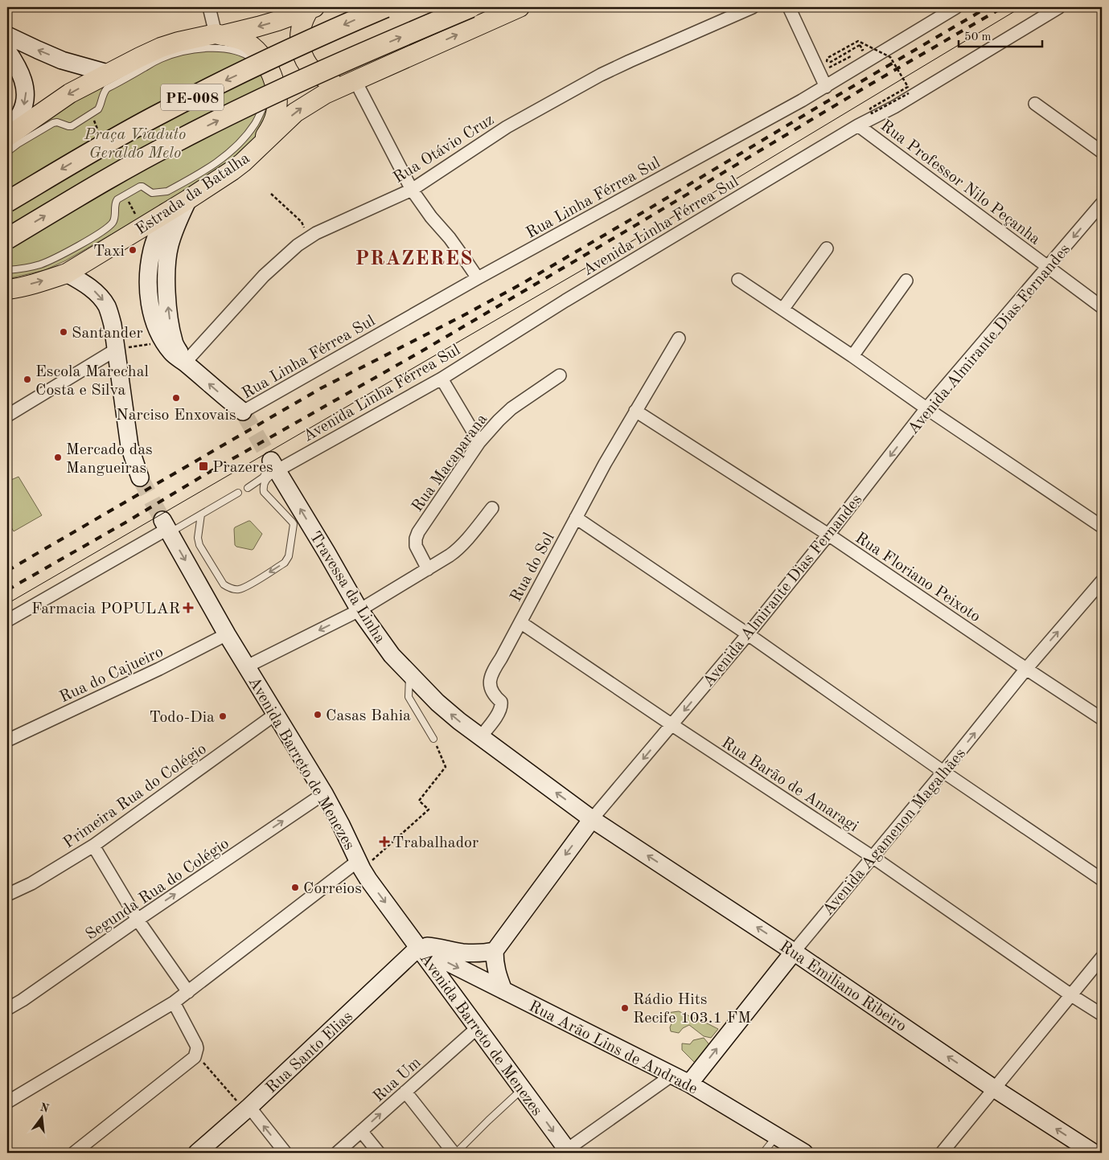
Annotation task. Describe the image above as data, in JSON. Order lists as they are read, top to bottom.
{
  "streets": {
    "highway": ["PE-008"],
    "main road": [
      "Estrada da Batalha",
      "Avenida Almirante Dias Fernandes",
      "Travessa da Linha",
      "Avenida Barreto de Menezes",
      "Avenida Agamenon Magalhães",
      "Rua Emiliano Ribeiro",
      "Rua Arão Lins de Andrade",
      "Rua Santo Elias"
    ],
    "street": [
      "Rua Otávio Cruz",
      "Rua Professor Nilo Peçanha",
      "Rua Linha Férrea Sul",
      "Avenida Linha Férrea Sul",
      "Rua Macaparana",
      "Rua do Sol",
      "Rua Floriano Peixoto",
      "Rua do Cajueiro",
      "Rua Barão de Amaragi",
      "Primeira Rua do Colégio",
      "Segunda Rua do Colégio",
      "Rua Um"
    ]
  },
  "crossings": [
    ["Rua Professor Nilo Peçanha", "Avenida Linha Férrea Sul"],
    ["Rua Professor Nilo Peçanha", "Avenida Almirante Dias Fernandes"],
    ["Avenida Linha Férrea Sul", "Travessa da Linha"],
    ["Avenida Almirante Dias Fernandes", "Rua Floriano Peixoto"],
    ["Avenida Almirante Dias Fernandes", "Travessa da Linha"],
    ["Avenida Almirante Dias Fernandes", "Rua Barão de Amaragi"],
    ["Avenida Almirante Dias Fernandes", "Rua Emiliano Ribeiro"],
    ["Rua do Sol", "Rua Floriano Peixoto"],
    ["Rua do Sol", "Travessa da Linha"],
    ["Rua do Sol", "Rua Barão de Amaragi"],
    ["Rua Floriano Peixoto", "Avenida Agamenon Magalhães"],
    ["Travessa da Linha", "Rua Emiliano Ribeiro"],
    ["Rua do Cajueiro", "Avenida Barreto de Menezes"],
    ["Avenida Barreto de Menezes", "Primeira Rua do Colégio"],
    ["Avenida Barreto de Menezes", "Segunda Rua do Colégio"],
    ["Avenida Barreto de Menezes", "Rua Arão Lins de Andrade"],
    ["Avenida Barreto de Menezes", "Rua Santo Elias"],
    ["Avenida Barreto de Menezes", "Rua Um"],
    ["Rua Barão de Amaragi", "Avenida Agamenon Magalhães"],
    ["Avenida Agamenon Magalhães", "Rua Emiliano Ribeiro"],
    ["Avenida Agamenon Magalhães", "Rua Arão Lins de Andrade"],
    ["Rua Arão Lins de Andrade", "Rua Santo Elias"]
  ],
  "one_way": [
    "Avenida Almirante Dias Fernandes",
    "Travessa da Linha",
    "Avenida Barreto de Menezes",
    "Avenida Agamenon Magalhães",
    "Rua Emiliano Ribeiro"
  ],
  "districts": ["PRAZERES"],
  "parks": ["Praça Viaduto Geraldo Melo"],
  "places": {
    "other": [
      "Taxi",
      "Santander",
      "Escola Marechal Costa e Silva",
      "Narciso Enxovais",
      "Mercado das Mangueiras",
      "Casas Bahia",
      "Todo-Dia",
      "Correios",
      "Rádio Hits Recife 103.1 FM"
    ],
    "transit": ["Prazeres"],
    "health": ["Farmacia POPULAR", "Trabalhador"]
  },
  "scale_bar": "50 m",
  "north": "top"
}
